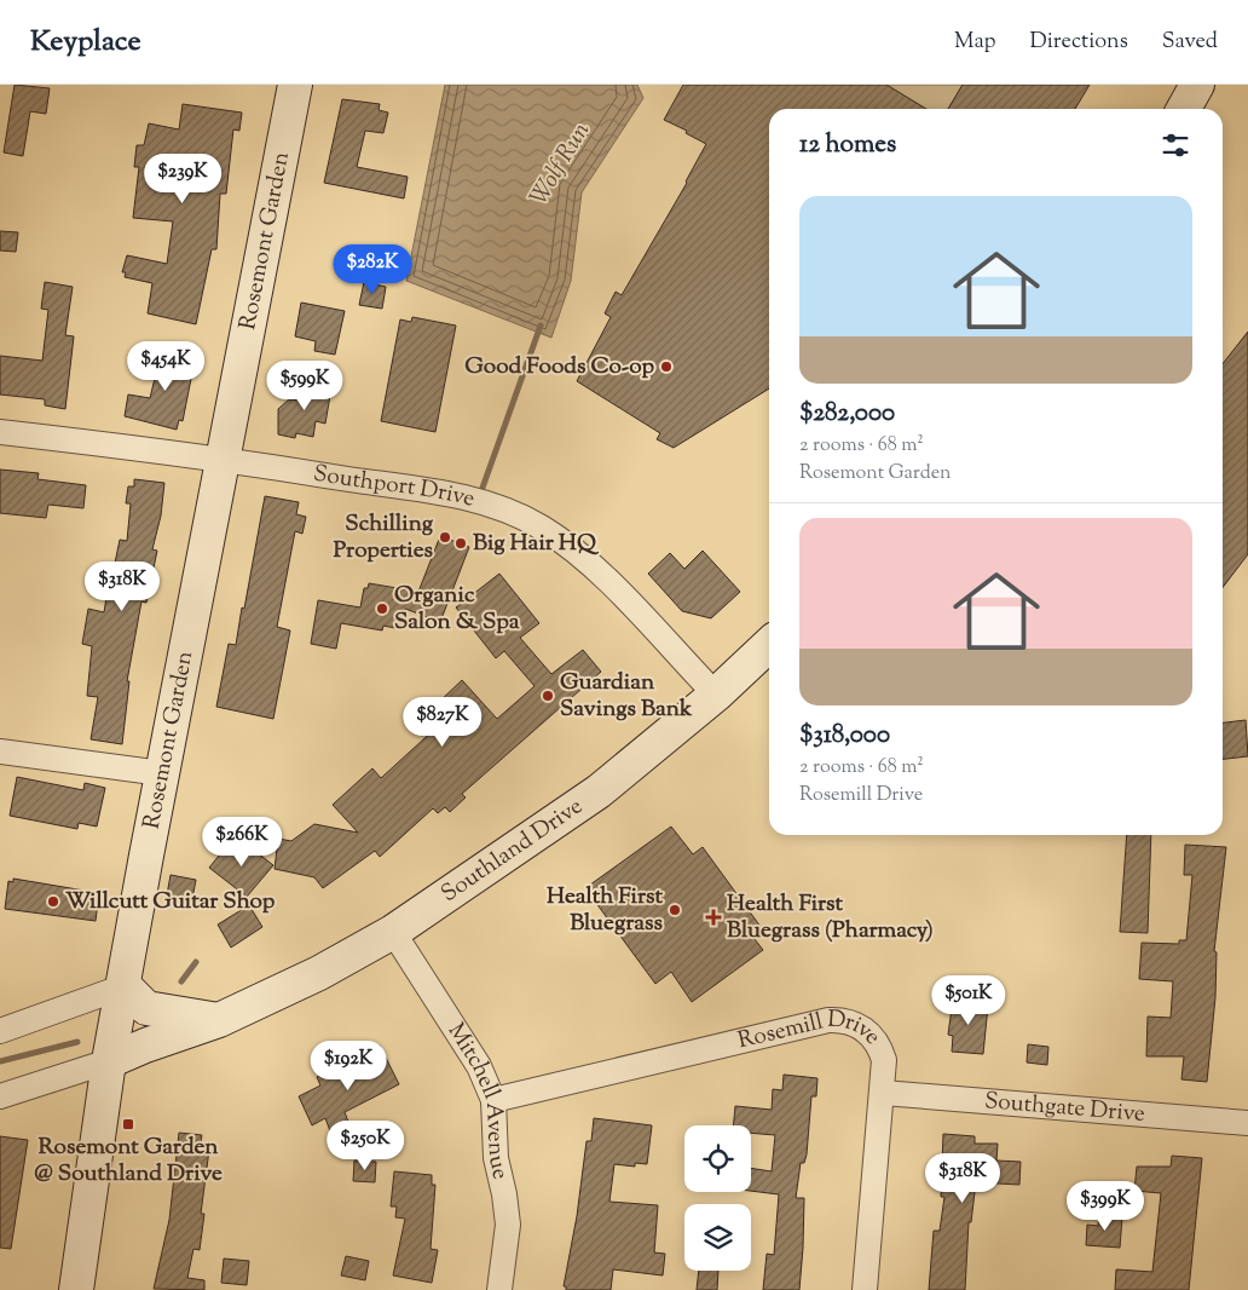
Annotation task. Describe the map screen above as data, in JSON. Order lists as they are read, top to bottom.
{
  "streets": {
    "main road": ["Rosemont Garden", "Southland Drive"],
    "street": [
      "Southport Drive",
      "Rosemill Drive",
      "Mitchell Avenue",
      "Southgate Drive"
    ]
  },
  "crossings": [
    ["Rosemont Garden", "Southport Drive"],
    ["Rosemont Garden", "Southland Drive"],
    ["Southport Drive", "Southland Drive"],
    ["Southland Drive", "Mitchell Avenue"],
    ["Rosemill Drive", "Mitchell Avenue"],
    ["Rosemill Drive", "Southgate Drive"]
  ],
  "water": ["Wolf Run"],
  "places": {
    "other": [
      "Good Foods Co-op",
      "Schilling Properties",
      "Big Hair HQ",
      "Organic Salon & Spa",
      "Guardian Savings Bank",
      "Willcutt Guitar Shop",
      "Health First Bluegrass"
    ],
    "health": ["Health First Bluegrass (Pharmacy)"],
    "transit": ["Rosemont Garden @ Southland Drive"]
  },
  "page": {
    "header": "Keyplace",
    "nav": ["Map", "Directions", "Saved"],
    "heading": "12 homes",
    "price": [
      "$239K",
      "$282K",
      "$454K",
      "$599K",
      "$318K",
      "$827K",
      "$266K",
      "$501K",
      "$192K",
      "$250K",
      "$318K",
      "$399K"
    ],
    "list": [
      {
        "name": "$282,000",
        "note": "2 rooms · 68 m² · Rosemont Garden"
      },
      {
        "name": "$318,000",
        "note": "2 rooms · 68 m² · Rosemill Drive"
      }
    ]
  }
}
